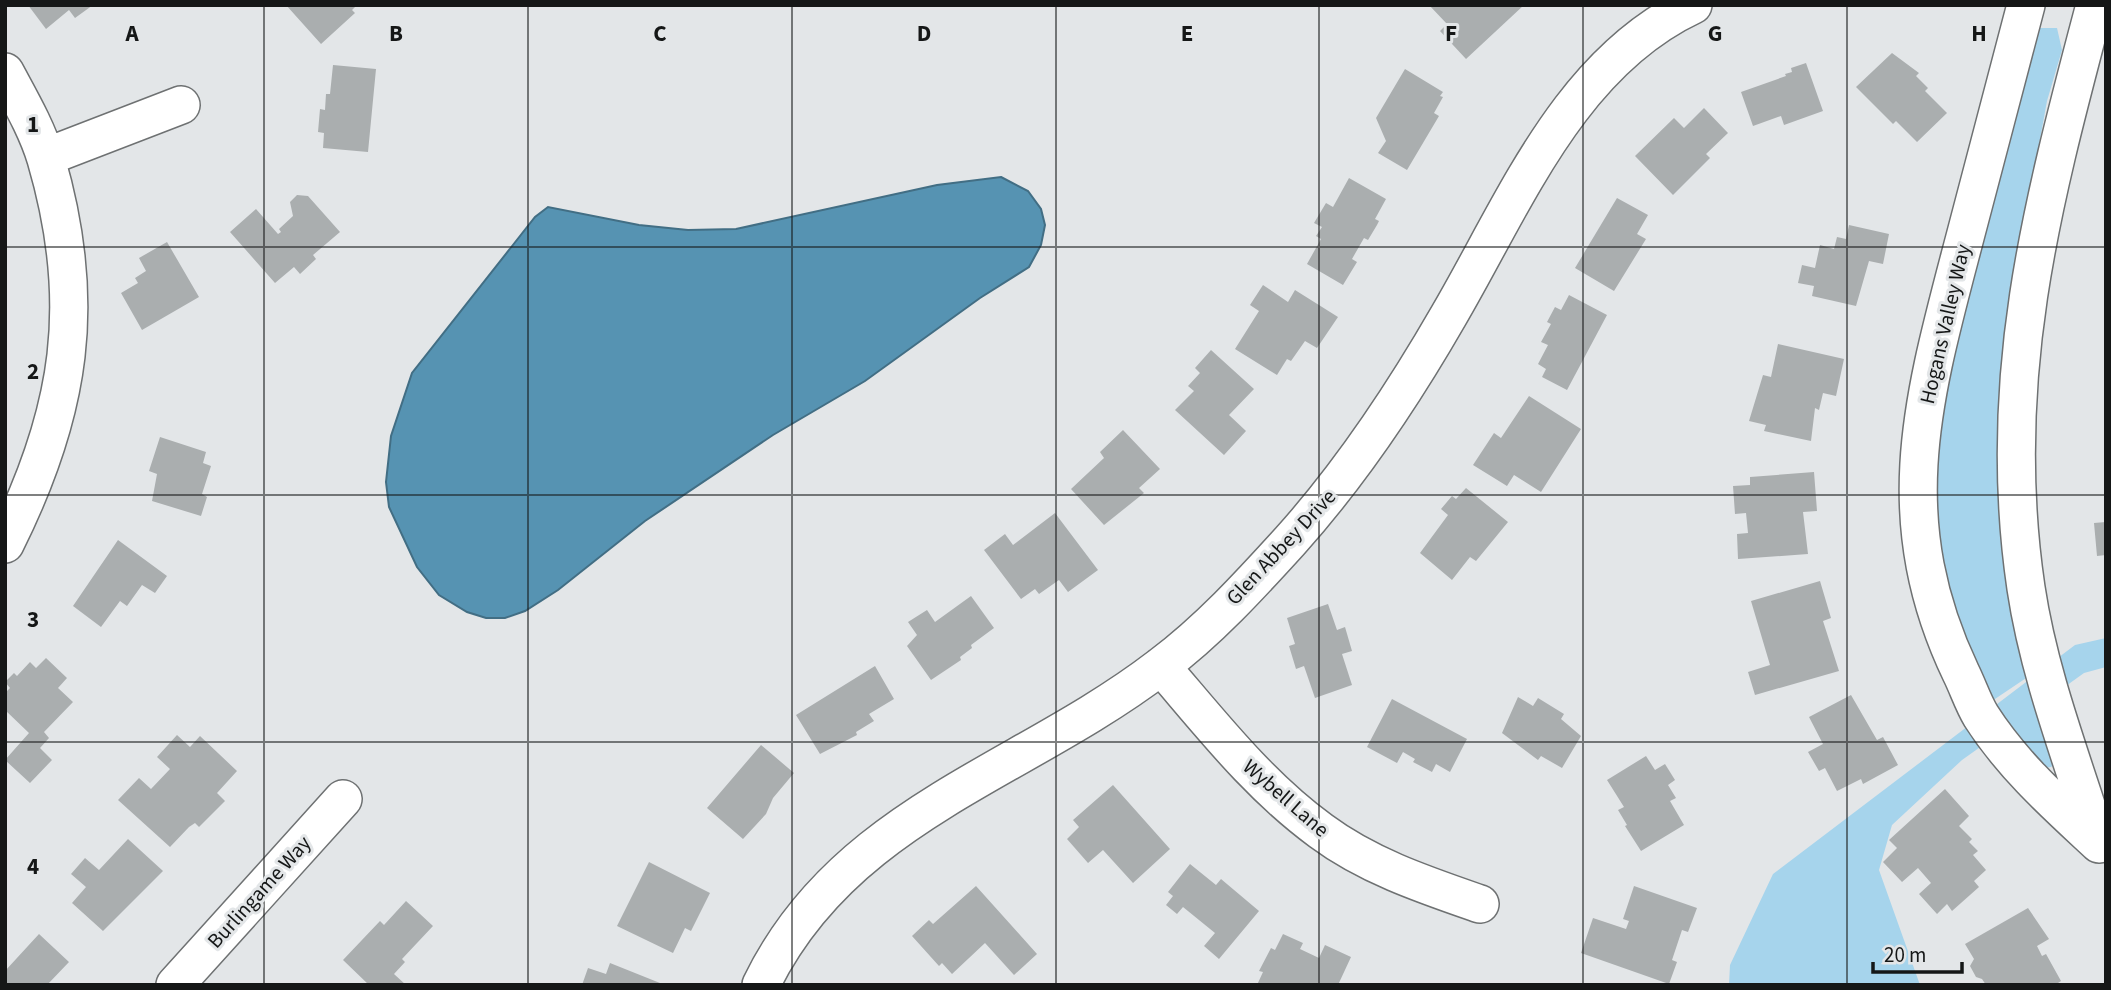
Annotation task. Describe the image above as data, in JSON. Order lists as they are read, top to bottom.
{
  "streets": {
    "street": [
      "Hogans Valley Way",
      "Glen Abbey Drive",
      "Wybell Lane",
      "Burlingame Way"
    ]
  },
  "crossings": [
    ["Glen Abbey Drive", "Wybell Lane"]
  ],
  "scale_bar": "20 m",
  "grid": {
    "columns": [
      "A",
      "B",
      "C",
      "D",
      "E",
      "F",
      "G",
      "H"
    ],
    "rows": [
      "1",
      "2",
      "3",
      "4"
    ]
  }
}
